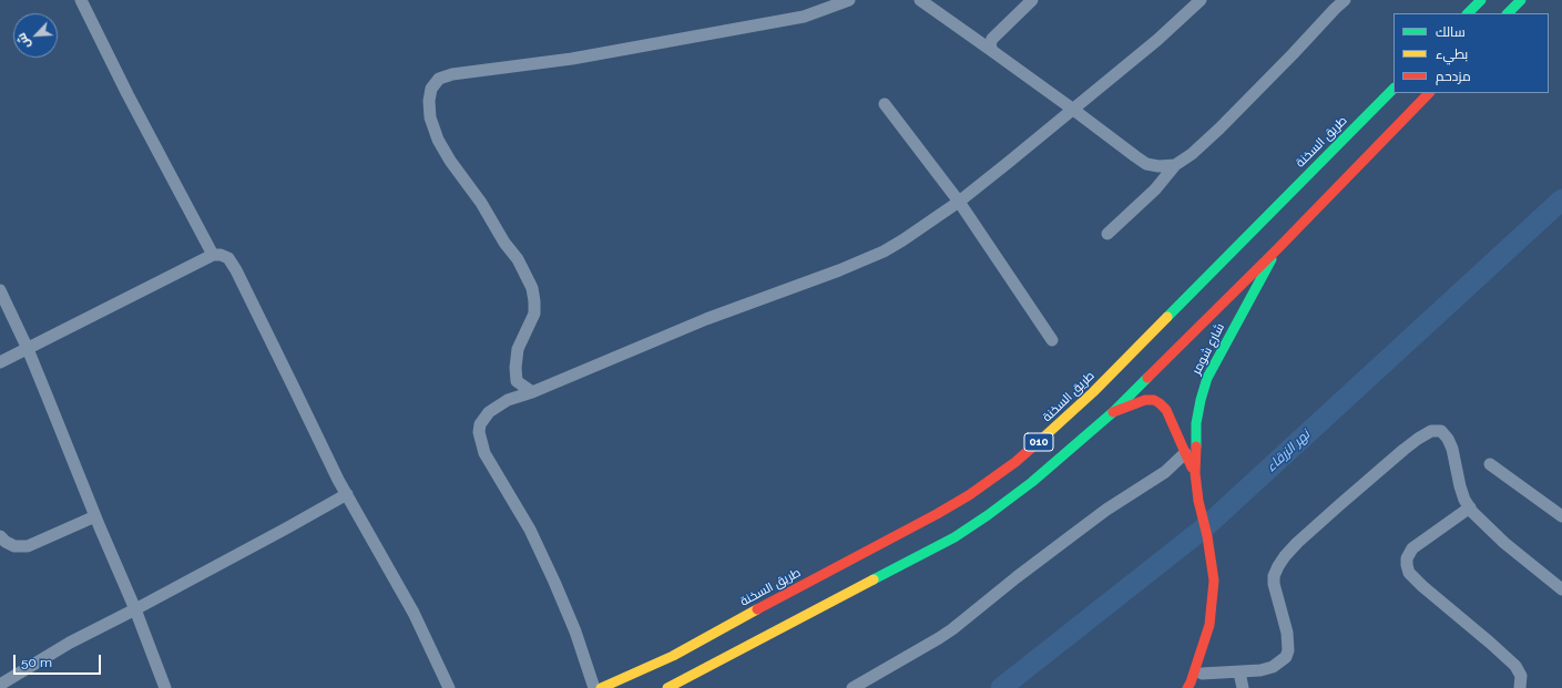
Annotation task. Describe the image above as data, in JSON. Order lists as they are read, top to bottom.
{
  "streets": {
    "main road": ["طريق السخنة", "شارع شومر", "010"]
  },
  "crossings": [
    ["شارع شومر", "010"]
  ],
  "water": ["نهر الزرقاء"],
  "legend": ["سالك", "بطيء", "مزدحم"],
  "scale_bar": "50 m",
  "north": "bottom left"
}
